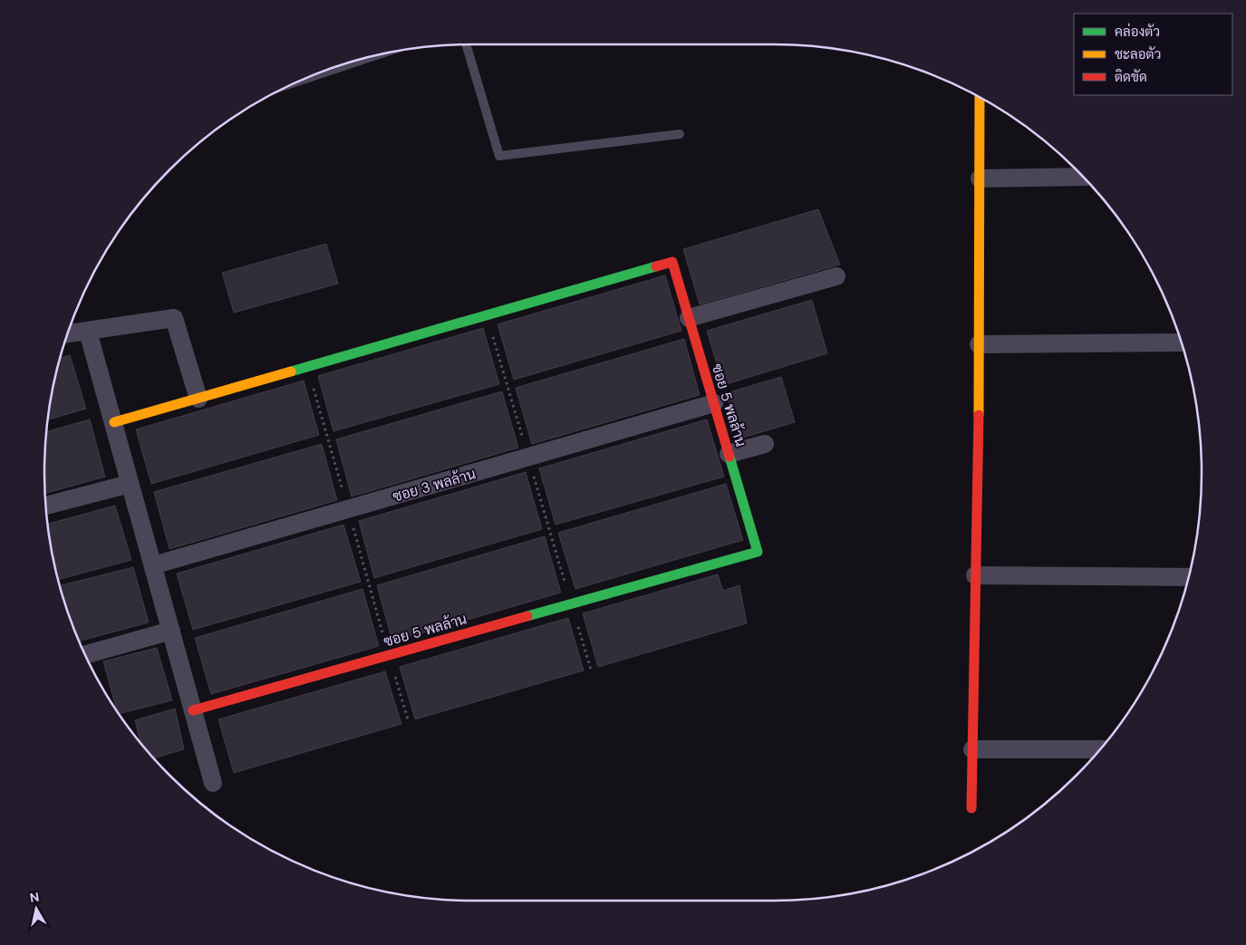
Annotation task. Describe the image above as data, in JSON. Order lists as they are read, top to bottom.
{
  "streets": {
    "street": ["ซอย 5 พลล้าน", "ซอย 3 พลล้าน"]
  },
  "crossings": [
    ["ซอย 5 พลล้าน", "ซอย 3 พลล้าน"]
  ],
  "legend": ["คล่องตัว", "ชะลอตัว", "ติดขัด"],
  "north": "top"
}
